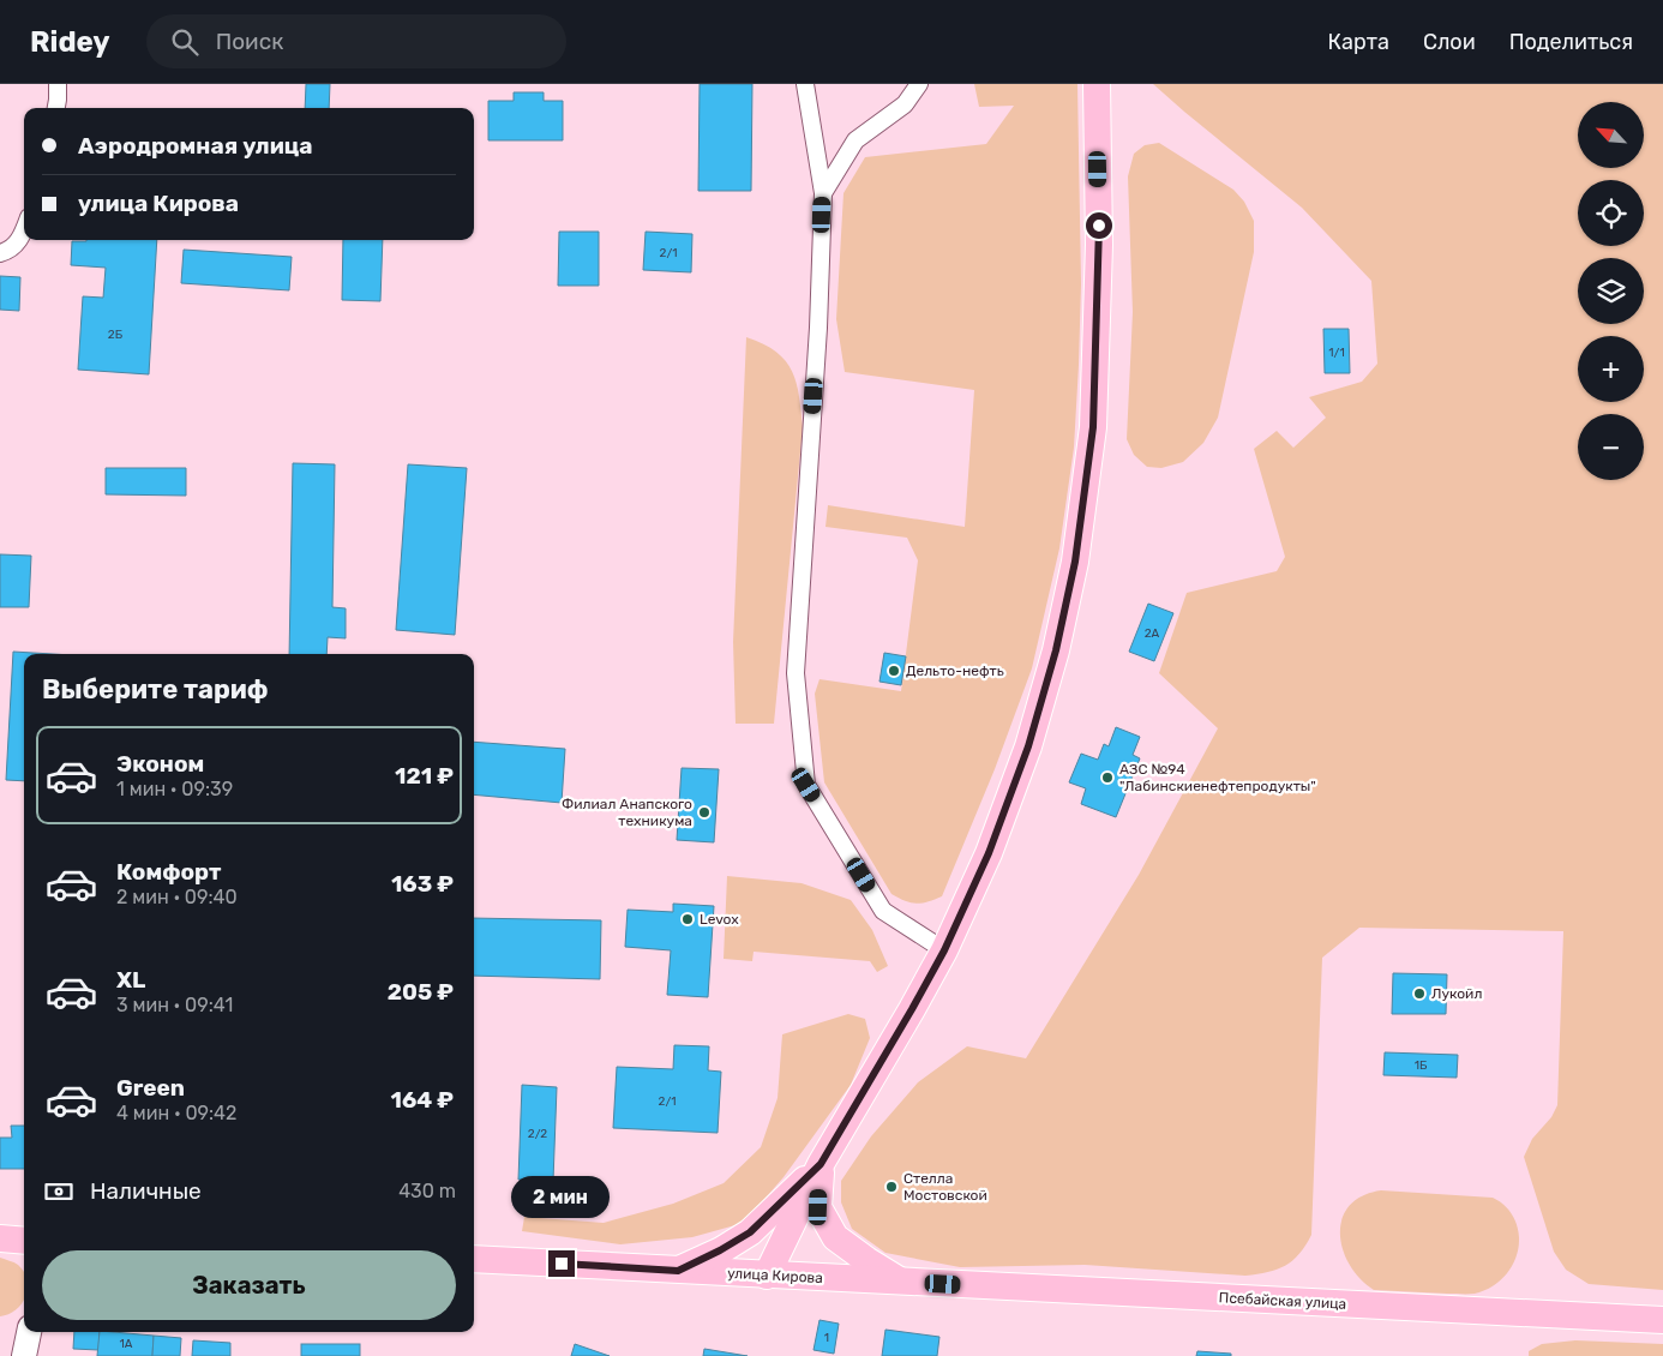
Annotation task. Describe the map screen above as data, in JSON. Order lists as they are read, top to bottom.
{
  "streets": {
    "main road": ["улица Кирова", "Псебайская улица"]
  },
  "crossings": [
    ["улица Кирова", "Псебайская улица"]
  ],
  "places": [
    "Дельто-нефть",
    "АЗС №94 \"Лабинскиенефтепродукты\"",
    "Филиал Анапского техникума",
    "Levox",
    "Лукойл",
    "Стелла Мостовской"
  ],
  "house_numbers": [
    "2/1",
    "2Б",
    "1/1",
    "2А",
    "1Б",
    "2/1",
    "2/2",
    "1",
    "1А"
  ],
  "north": "top left",
  "page": {
    "header": "Ridey",
    "search": "Поиск",
    "nav": ["Карта", "Слои", "Поделиться"],
    "map_buttons": ["+", "−"],
    "banner": ["Аэродромная улица", "улица Кирова"],
    "heading": "Выберите тариф",
    "list": [
      {
        "name": "Эконом",
        "note": "1 мин · 09:39",
        "value": "121 ₽"
      },
      {
        "name": "Комфорт",
        "note": "2 мин · 09:40",
        "value": "163 ₽"
      },
      {
        "name": "XL",
        "note": "3 мин · 09:41",
        "value": "205 ₽"
      },
      {
        "name": "Green",
        "note": "4 мин · 09:42",
        "value": "164 ₽"
      }
    ],
    "pay": ["Наличные", "430 m"],
    "bubble": "2 мин",
    "buttons": "Заказать"
  }
}
